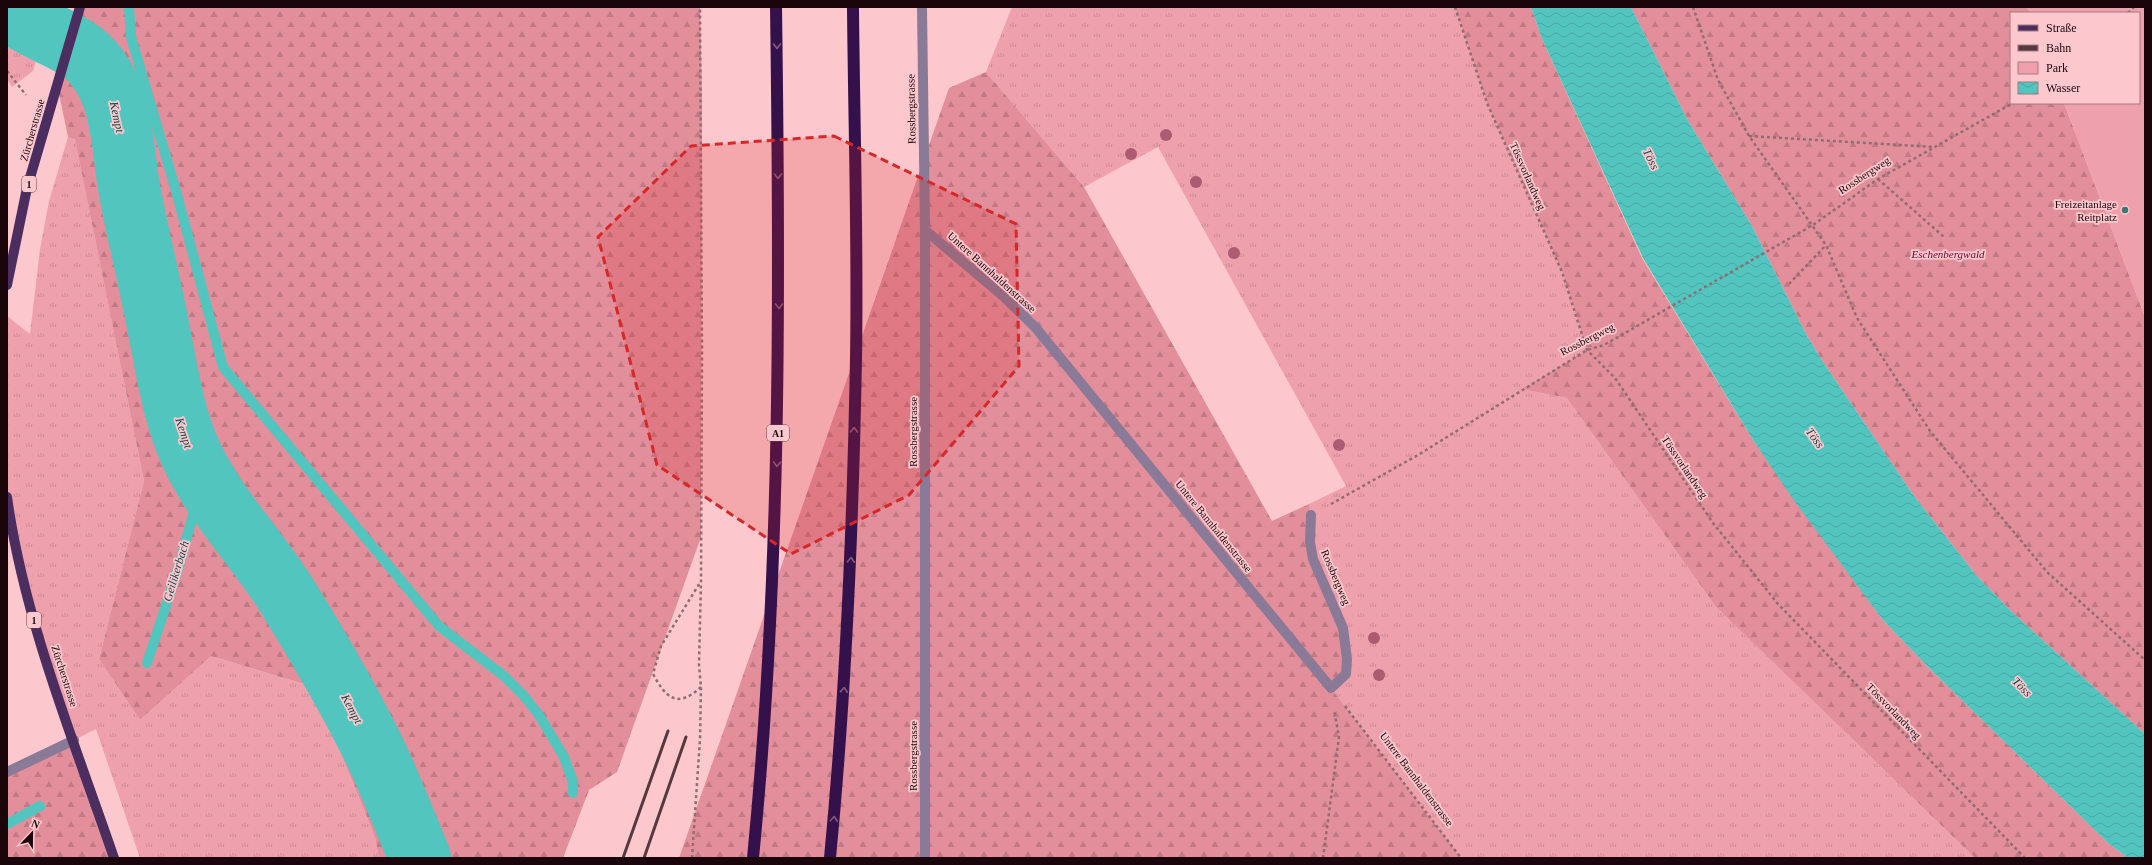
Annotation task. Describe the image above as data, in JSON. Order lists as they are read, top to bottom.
{
  "streets": {
    "highway": ["A1"],
    "main road": ["Zürcherstrasse", "1"],
    "street": ["Rossbergstrasse", "Rossbergweg", "Untere Bannhaldenstrasse"],
    "path": ["Tössvorlandweg"]
  },
  "crossings": [
    ["Rossbergstrasse", "Untere Bannhaldenstrasse"],
    ["Rossbergweg", "Tössvorlandweg"],
    ["Rossbergweg", "Untere Bannhaldenstrasse"]
  ],
  "water": ["Kempt", "Töss", "Geilikerbach"],
  "parks": ["Eschenbergwald"],
  "places": ["Freizeitanlage Reitplatz"],
  "legend": [
    "Straße",
    "Bahn",
    "Park",
    "Wasser"
  ],
  "north": "top"
}
